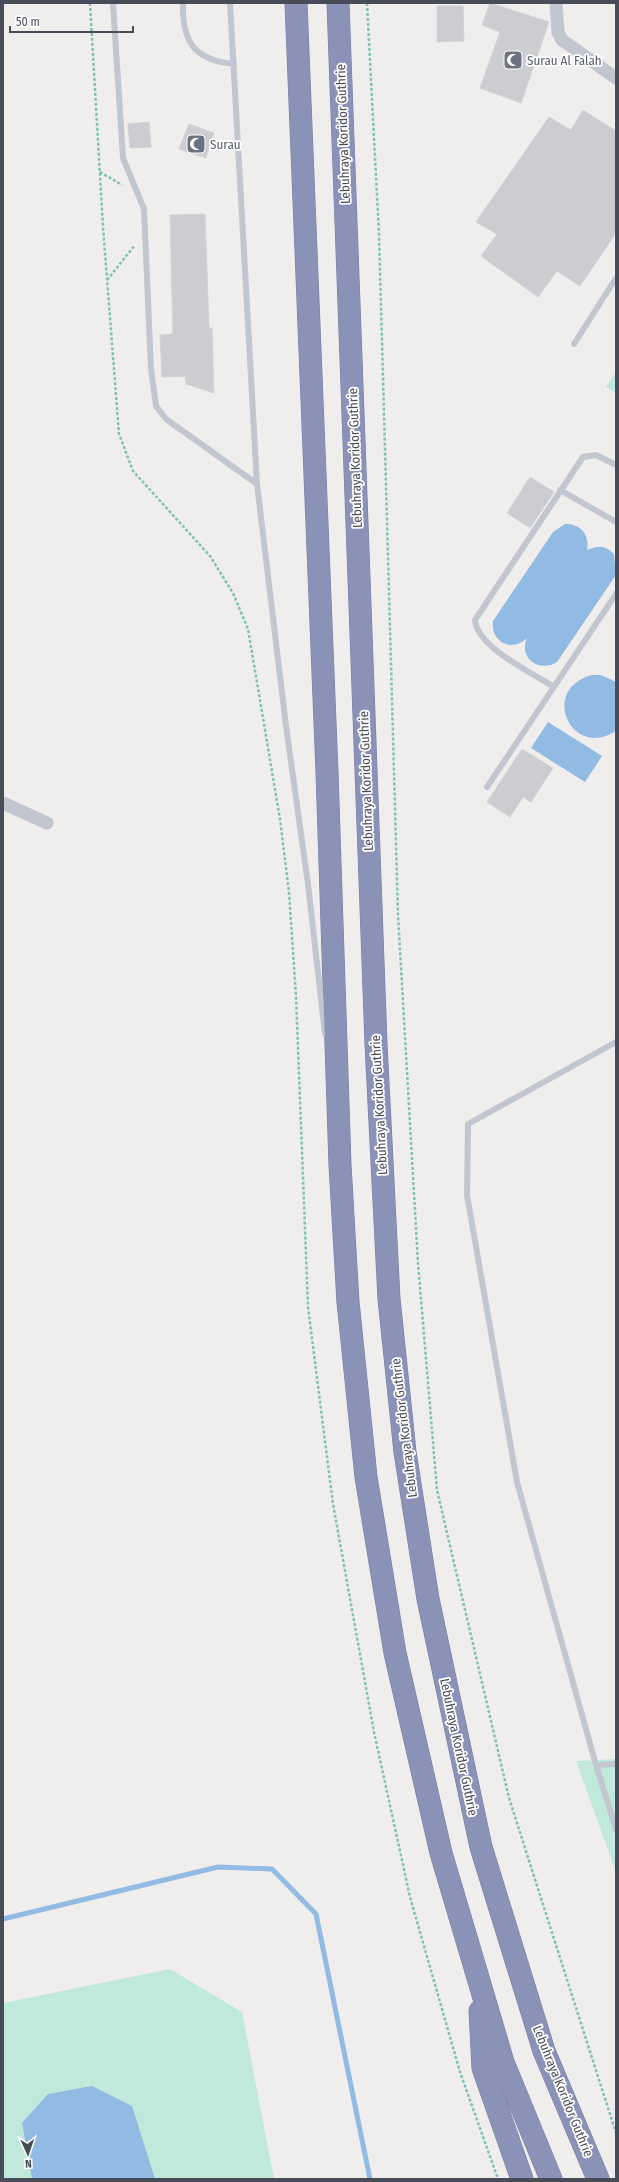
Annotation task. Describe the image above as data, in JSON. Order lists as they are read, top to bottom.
{
  "streets": {
    "highway": ["Lebuhraya Koridor Guthrie"]
  },
  "places": {
    "mosque": ["Surau Al Falah", "Surau"]
  },
  "scale_bar": "50 m",
  "north": "bottom"
}
